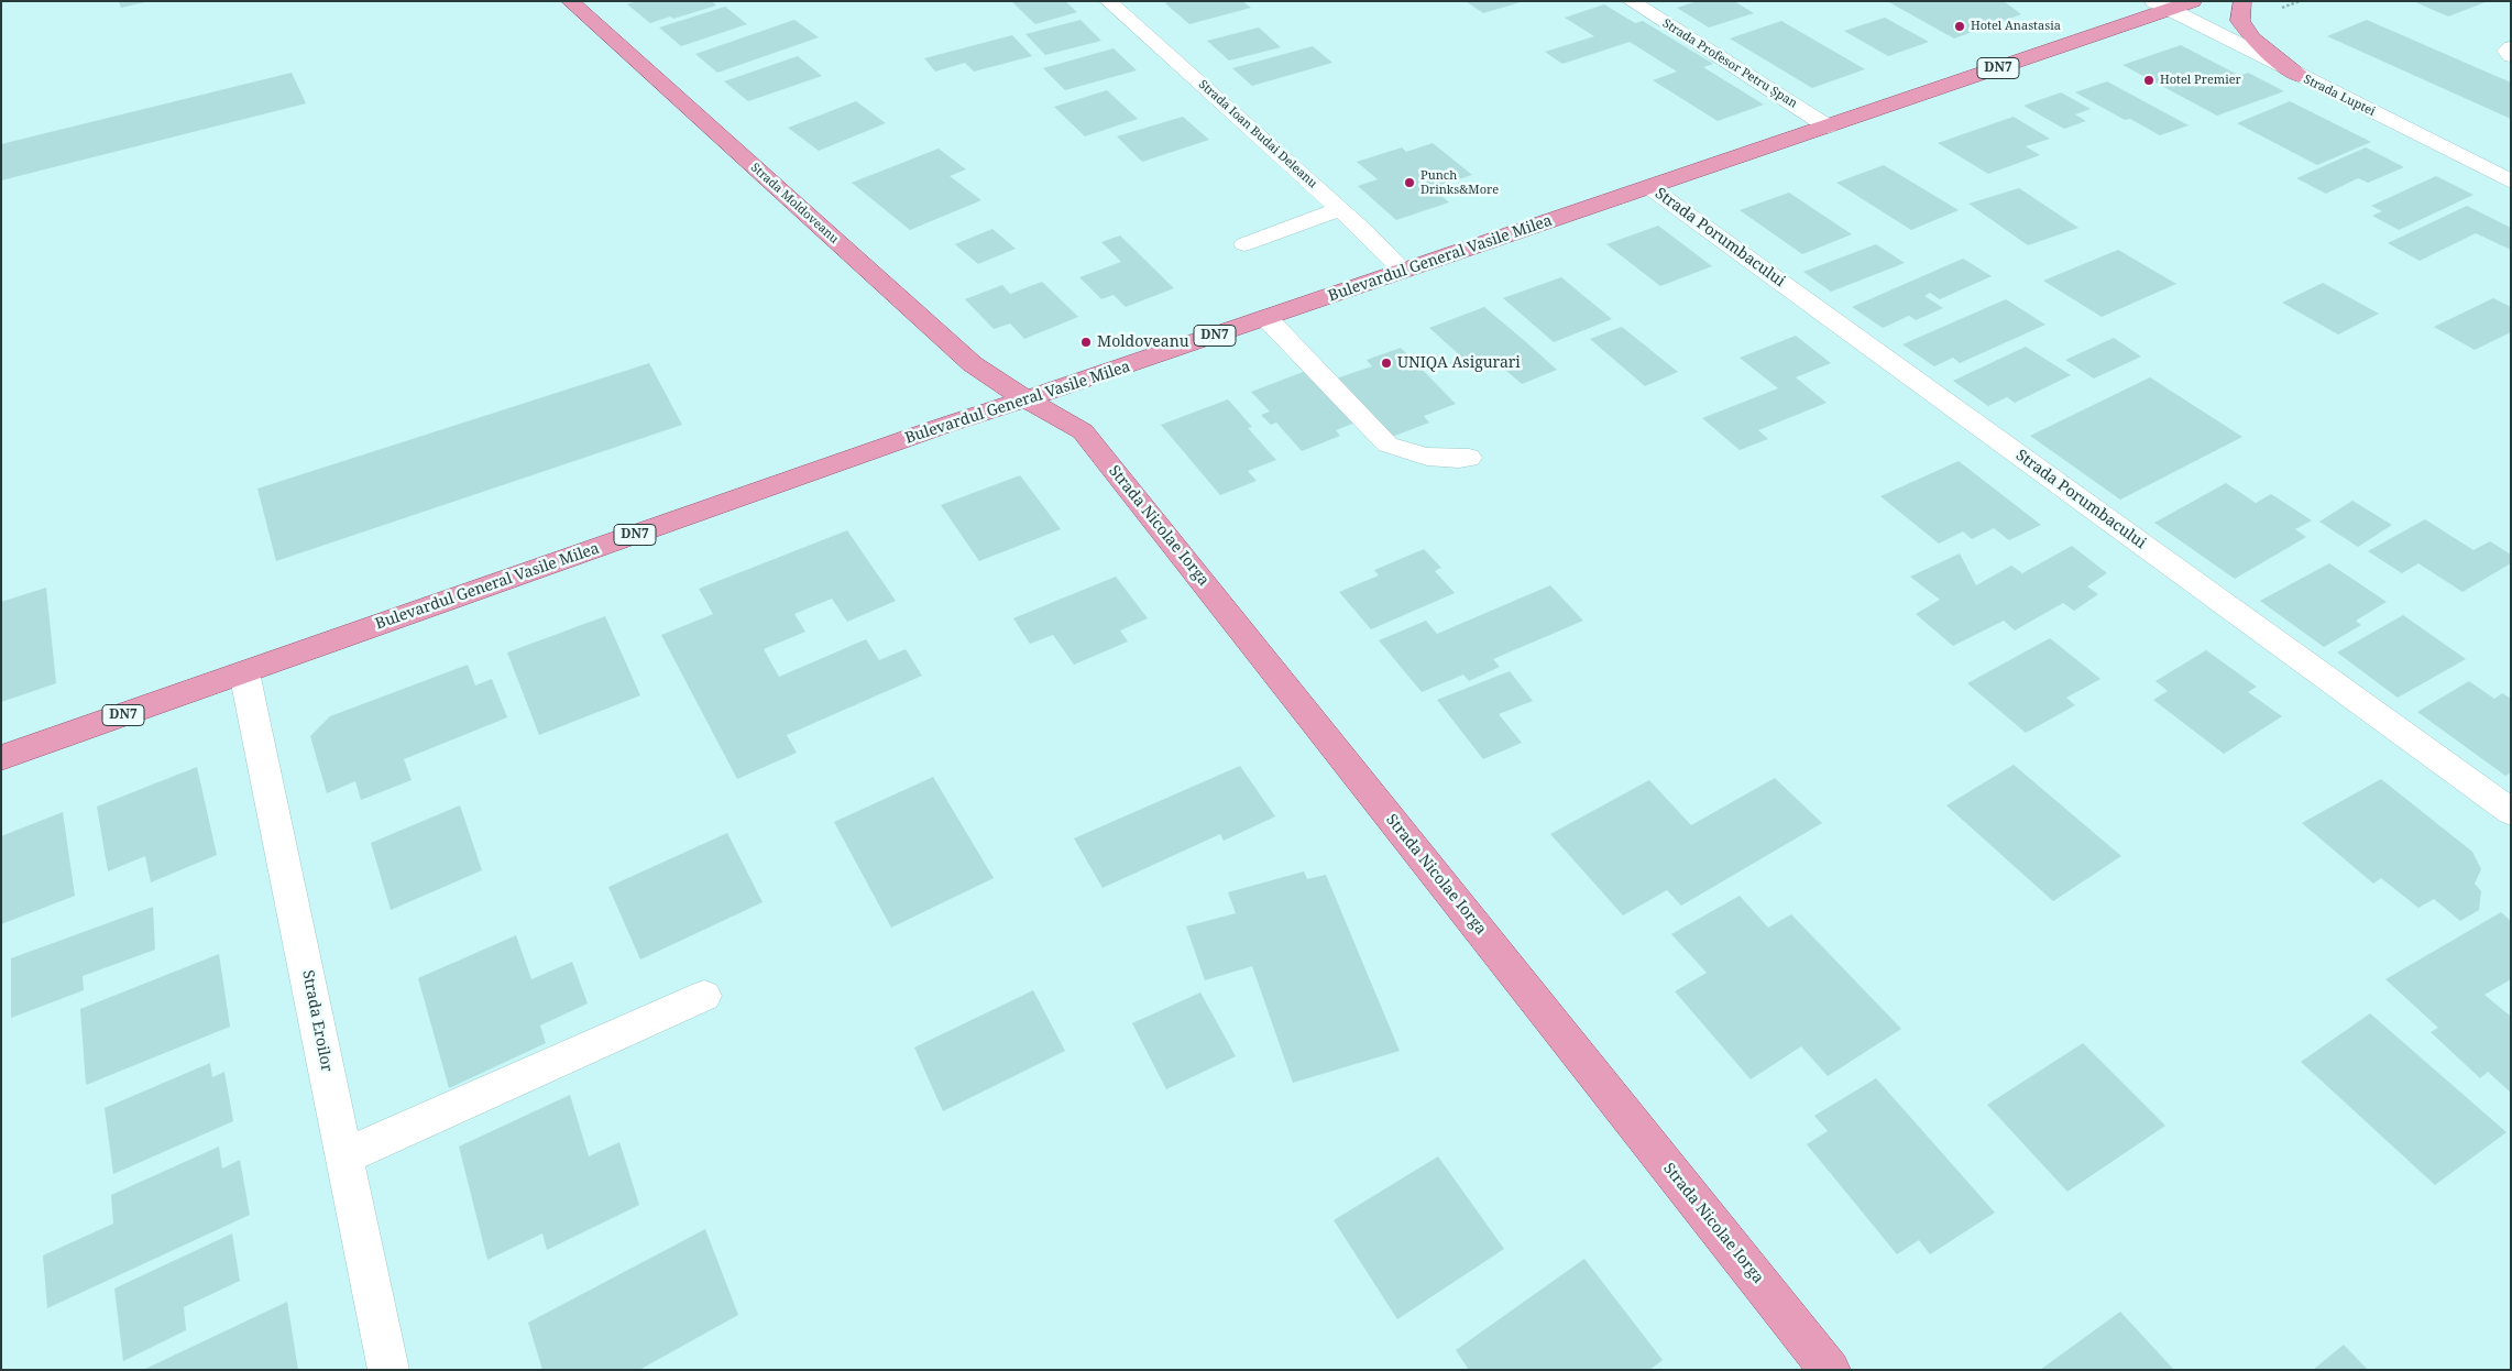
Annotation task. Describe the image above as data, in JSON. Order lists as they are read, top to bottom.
{
  "streets": {
    "main road": [
      "DN7",
      "Strada Moldoveanu",
      "Bulevardul General Vasile Milea",
      "Strada Nicolae Iorga"
    ],
    "street": [
      "Strada Profesor Petru Șpan",
      "Strada Luptei",
      "Strada Ioan Budai Deleanu",
      "Strada Porumbacului",
      "Strada Eroilor"
    ]
  },
  "crossings": [
    ["Strada Profesor Petru Șpan", "Bulevardul General Vasile Milea"],
    ["Strada Luptei", "Bulevardul General Vasile Milea"],
    ["Strada Ioan Budai Deleanu", "Bulevardul General Vasile Milea"],
    ["Strada Moldoveanu", "Bulevardul General Vasile Milea"],
    ["Strada Moldoveanu", "Strada Nicolae Iorga"],
    ["Strada Porumbacului", "Bulevardul General Vasile Milea"],
    ["Bulevardul General Vasile Milea", "Strada Nicolae Iorga"],
    ["Bulevardul General Vasile Milea", "Strada Eroilor"]
  ],
  "places": [
    "Hotel Anastasia",
    "Hotel Premier",
    "Punch Drinks&More",
    "Moldoveanu",
    "UNIQA Asigurari"
  ]
}
